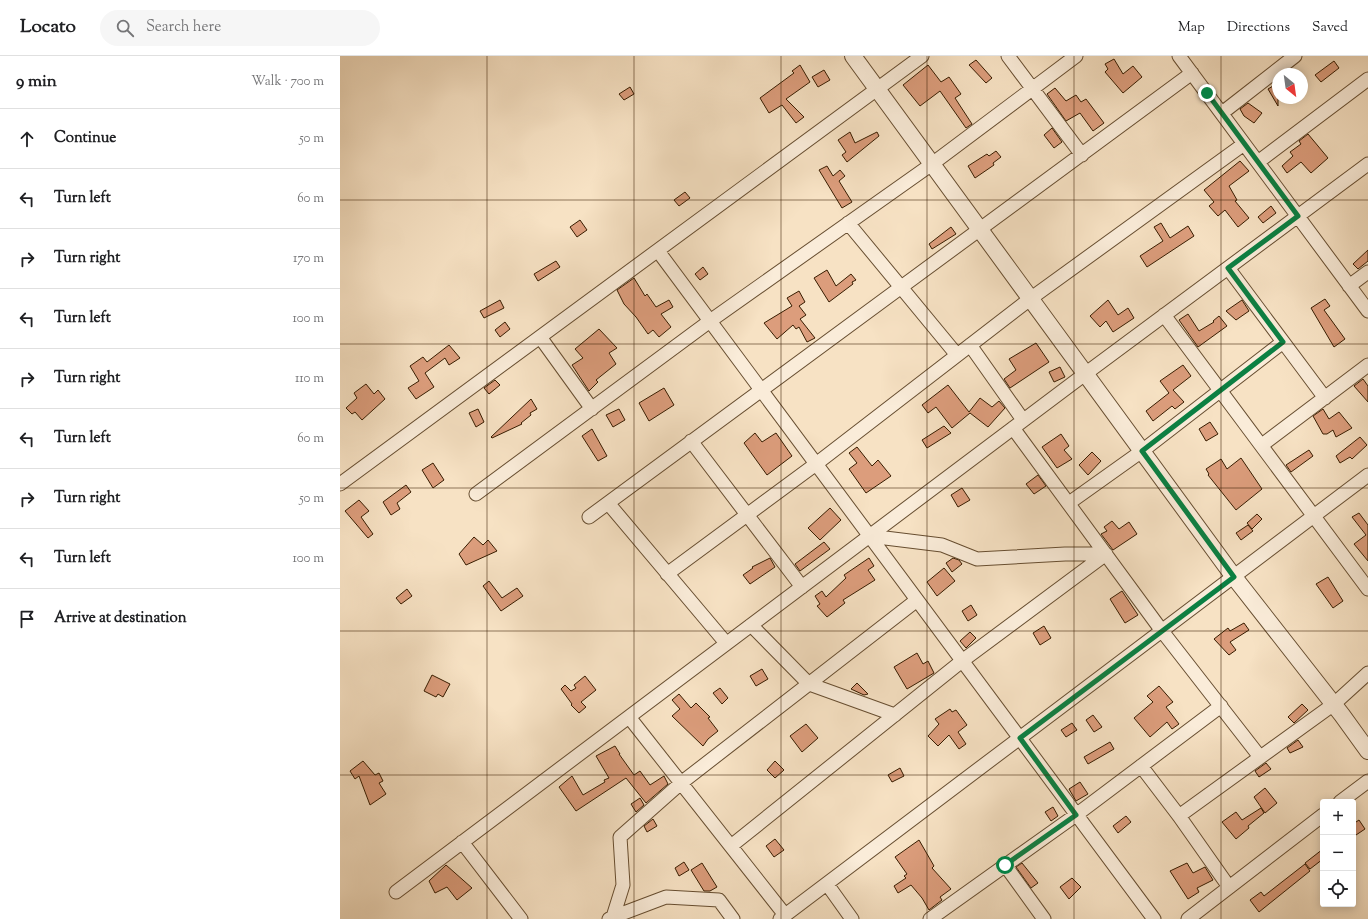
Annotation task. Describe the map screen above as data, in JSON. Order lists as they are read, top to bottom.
{
  "north": "bottom right",
  "page": {
    "header": "Locato",
    "search": "Search here",
    "nav": ["Map", "Directions", "Saved"],
    "heading": ["9 min", "Walk · 700 m"],
    "list": [
      ["Continue", "50 m"],
      ["Turn left", "60 m"],
      ["Turn right", "170 m"],
      ["Turn left", "100 m"],
      ["Turn right", "110 m"],
      ["Turn left", "60 m"],
      ["Turn right", "50 m"],
      ["Turn left", "100 m"],
      "Arrive at destination"
    ],
    "map_buttons": ["+", "−"]
  }
}
